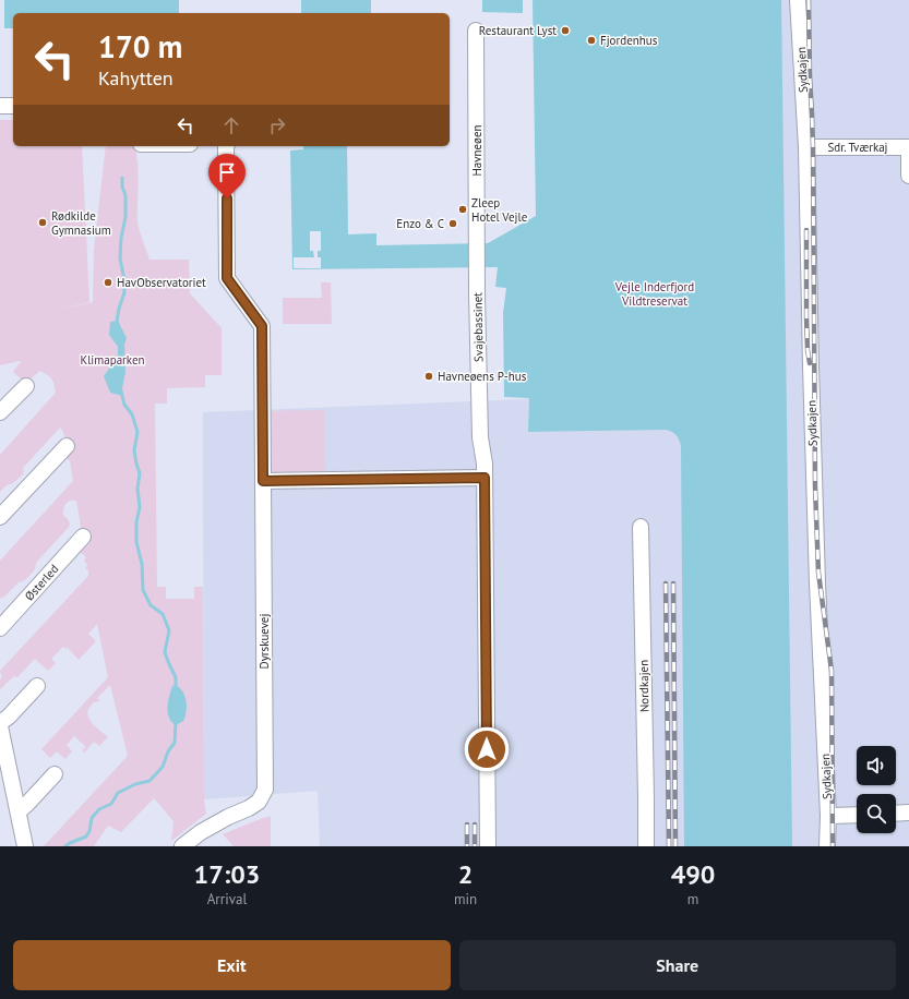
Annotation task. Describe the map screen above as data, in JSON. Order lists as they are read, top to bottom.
{
  "streets": {
    "street": [
      "Sydkajen",
      "Sdr. Tværkaj",
      "Havneøen",
      "Svajebassinet",
      "Østerled",
      "Dyrskuevej",
      "Nordkajen"
    ]
  },
  "crossings": [
    ["Sydkajen", "Sdr. Tværkaj"],
    ["Havneøen", "Svajebassinet"]
  ],
  "parks": ["Vejle Inderfjord Vildtreservat", "Klimaparken"],
  "places": [
    "Restaurant Lyst",
    "Fjordenhus",
    "Zleep Hotel Vejle",
    "Rødkilde Gymnasium",
    "Enzo & C",
    "HavObservatoriet",
    "Havneøens P-hus"
  ],
  "page": {
    "turn": ["170 m", "Kahytten"],
    "eta": [
      "17:03",
      "Arrival",
      "2",
      "min",
      "490",
      "m"
    ],
    "buttons": ["Exit", "Share"]
  }
}
